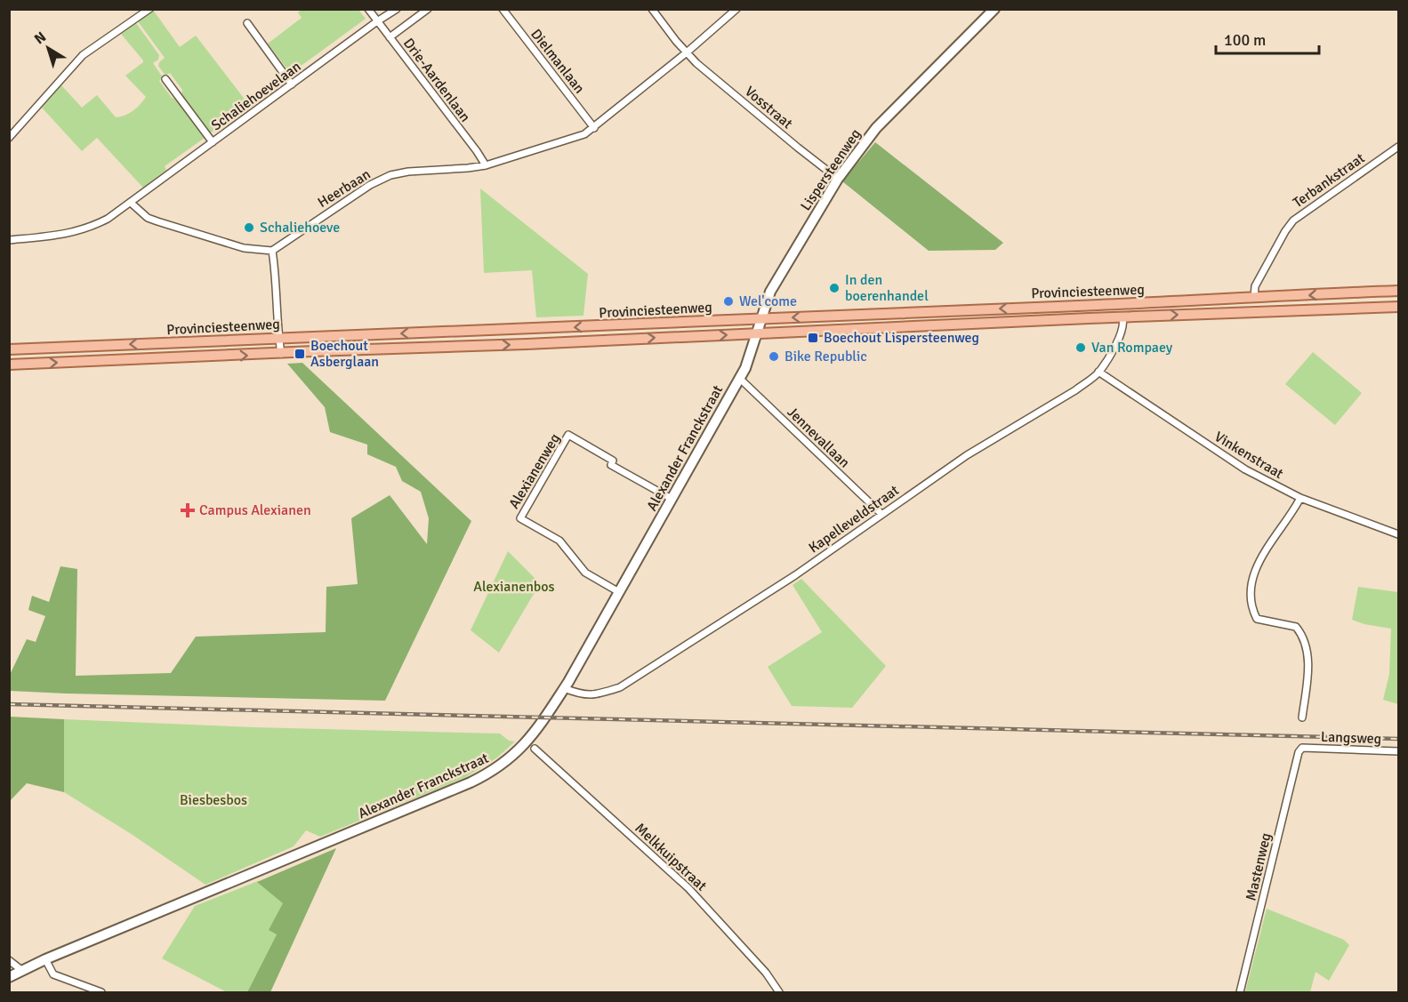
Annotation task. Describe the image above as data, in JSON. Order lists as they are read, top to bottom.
{
  "streets": {
    "main road": ["Provinciesteenweg"],
    "street": [
      "Dielmanlaan",
      "Drie-Aardenlaan",
      "Schaliehoevelaan",
      "Vosstraat",
      "Lispersteenweg",
      "Terbankstraat",
      "Heerbaan",
      "Jennevallaan",
      "Alexander Franckstraat",
      "Vinkenstraat",
      "Alexianenweg",
      "Kapelleveldstraat",
      "Langsweg",
      "Melkkuipstraat",
      "Mastenweg"
    ]
  },
  "crossings": [
    ["Dielmanlaan", "Heerbaan"],
    ["Drie-Aardenlaan", "Schaliehoevelaan"],
    ["Drie-Aardenlaan", "Heerbaan"],
    ["Vosstraat", "Lispersteenweg"],
    ["Vosstraat", "Heerbaan"],
    ["Lispersteenweg", "Provinciesteenweg"],
    ["Lispersteenweg", "Alexander Franckstraat"],
    ["Terbankstraat", "Provinciesteenweg"],
    ["Provinciesteenweg", "Alexander Franckstraat"],
    ["Provinciesteenweg", "Kapelleveldstraat"],
    ["Jennevallaan", "Alexander Franckstraat"],
    ["Jennevallaan", "Kapelleveldstraat"],
    ["Alexander Franckstraat", "Alexianenweg"],
    ["Alexander Franckstraat", "Kapelleveldstraat"],
    ["Vinkenstraat", "Kapelleveldstraat"],
    ["Langsweg", "Mastenweg"]
  ],
  "parks": ["Alexianenbos", "Biesbesbos"],
  "places": {
    "other": [
      "Schaliehoeve",
      "In den boerenhandel",
      "Wel'come",
      "Van Rompaey",
      "Bike Republic"
    ],
    "transit": ["Boechout Lispersteenweg", "Boechout Asberglaan"],
    "health": ["Campus Alexianen"]
  },
  "scale_bar": "100 m",
  "north": "top left"
}
